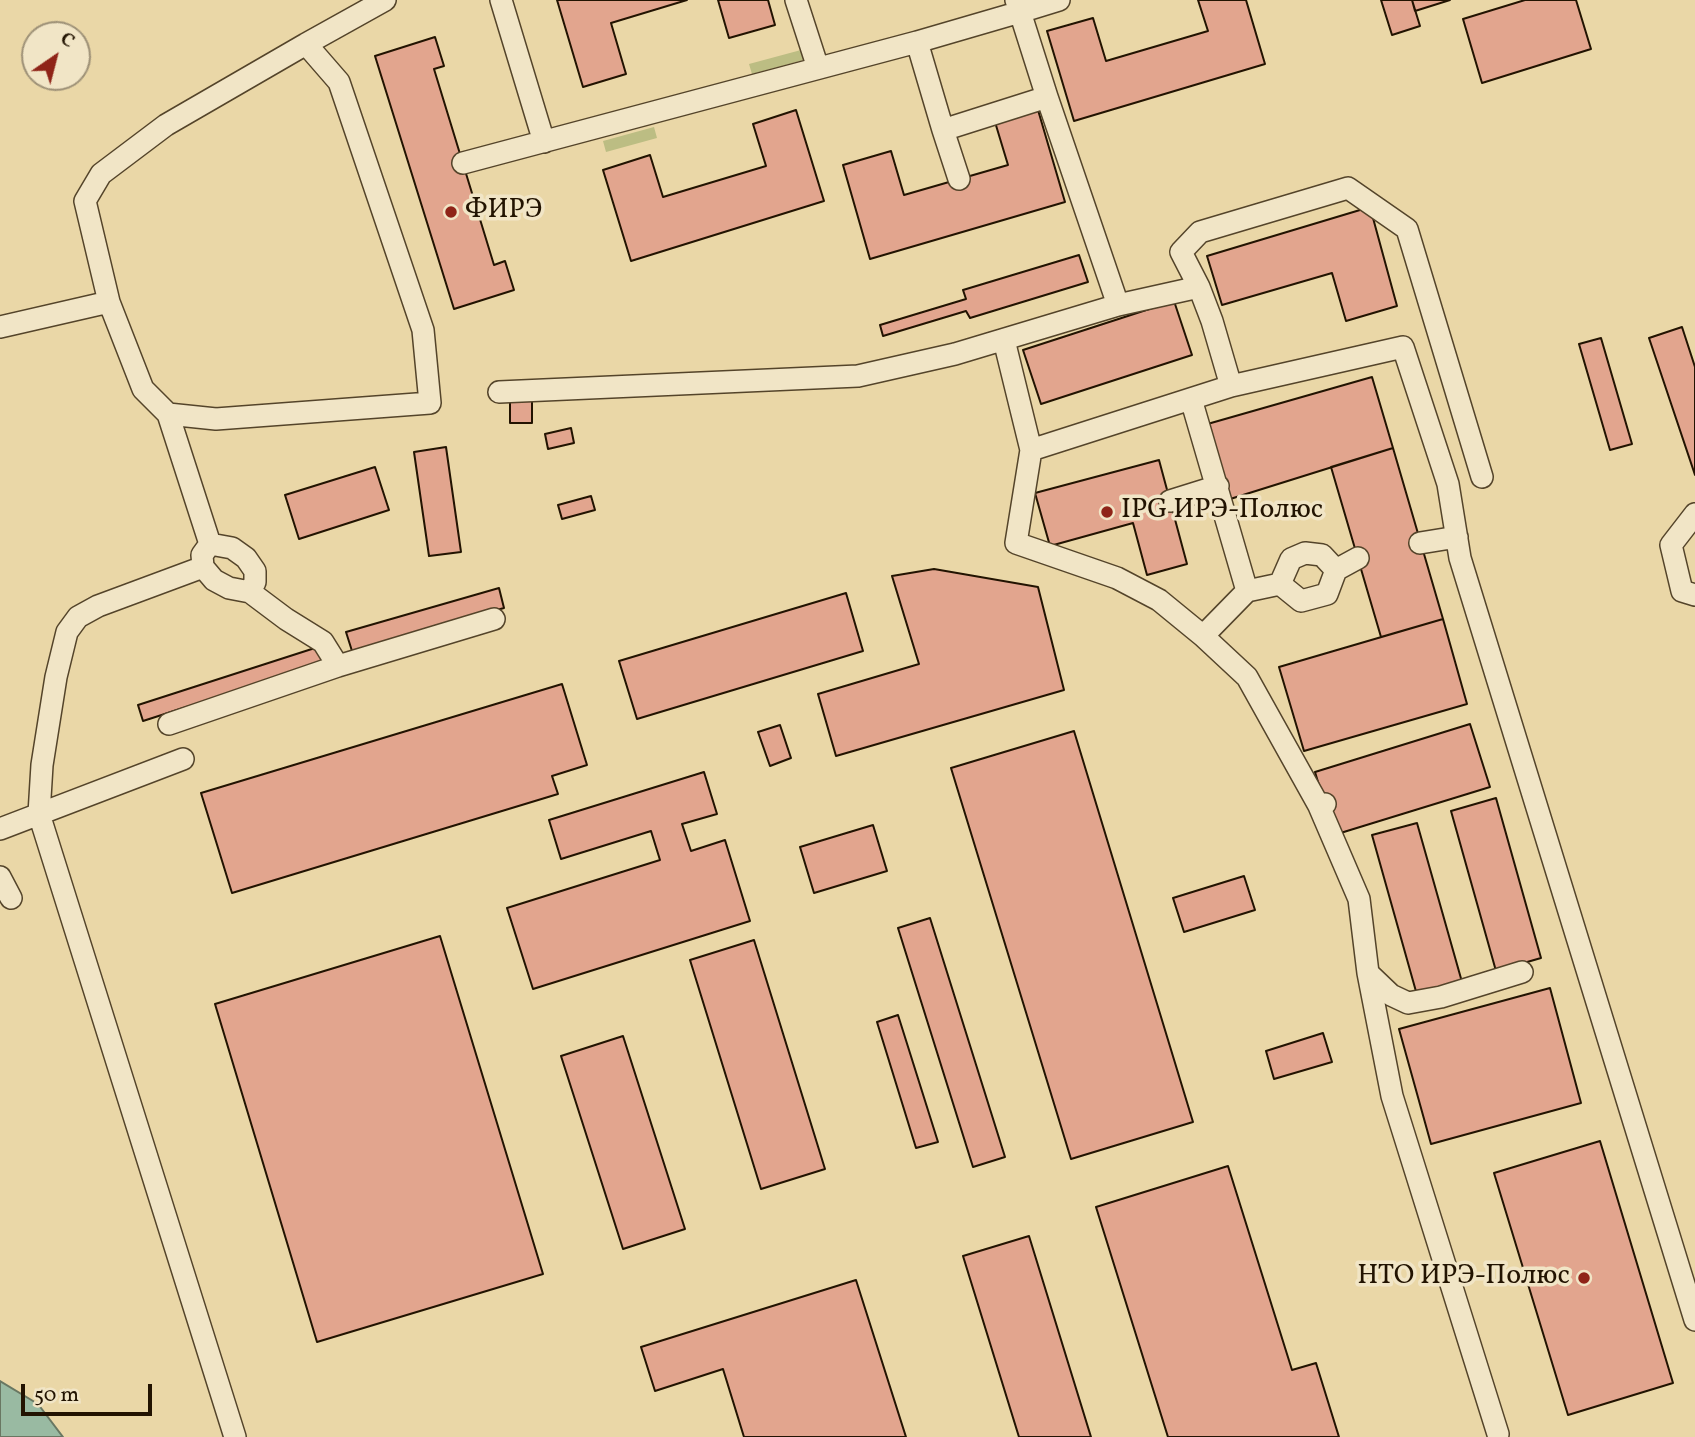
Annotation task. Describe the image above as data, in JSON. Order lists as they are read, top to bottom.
{
  "places": ["ФИРЭ", "IPG ИРЭ-Полюс", "НТО ИРЭ-Полюс"],
  "scale_bar": "50 m",
  "north": "top right"
}
